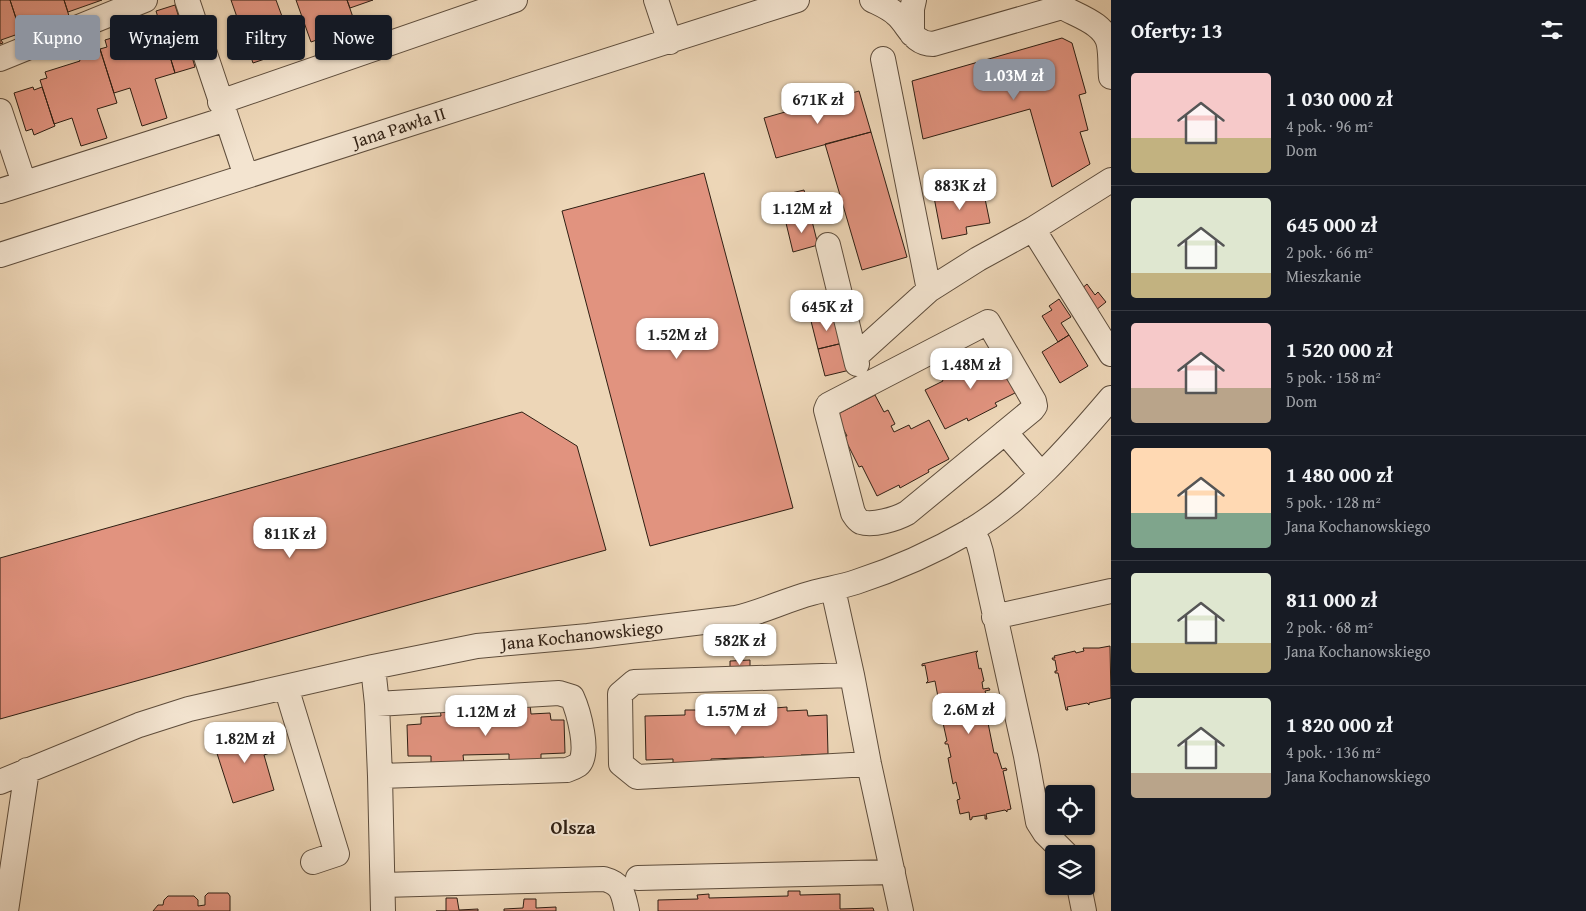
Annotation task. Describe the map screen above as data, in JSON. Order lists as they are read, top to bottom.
{
  "streets": {
    "street": ["Jana Pawła II", "Jana Kochanowskiego"]
  },
  "districts": ["Olsza"],
  "page": {
    "heading": "Oferty: 13",
    "chip": [
      "Kupno",
      "Wynajem",
      "Filtry",
      "Nowe"
    ],
    "price": [
      "1.03M zł",
      "671K zł",
      "883K zł",
      "1.12M zł",
      "645K zł",
      "1.52M zł",
      "1.48M zł",
      "811K zł",
      "582K zł",
      "2.6M zł",
      "1.57M zł",
      "1.12M zł",
      "1.82M zł"
    ],
    "list": [
      {
        "name": "1 030 000 zł",
        "note": "4 pok. · 96 m² · Dom"
      },
      {
        "name": "645 000 zł",
        "note": "2 pok. · 66 m² · Mieszkanie"
      },
      {
        "name": "1 520 000 zł",
        "note": "5 pok. · 158 m² · Dom"
      },
      {
        "name": "1 480 000 zł",
        "note": "5 pok. · 128 m² · Jana Kochanowskiego"
      },
      {
        "name": "811 000 zł",
        "note": "2 pok. · 68 m² · Jana Kochanowskiego"
      },
      {
        "name": "1 820 000 zł",
        "note": "4 pok. · 136 m² · Jana Kochanowskiego"
      }
    ]
  }
}
